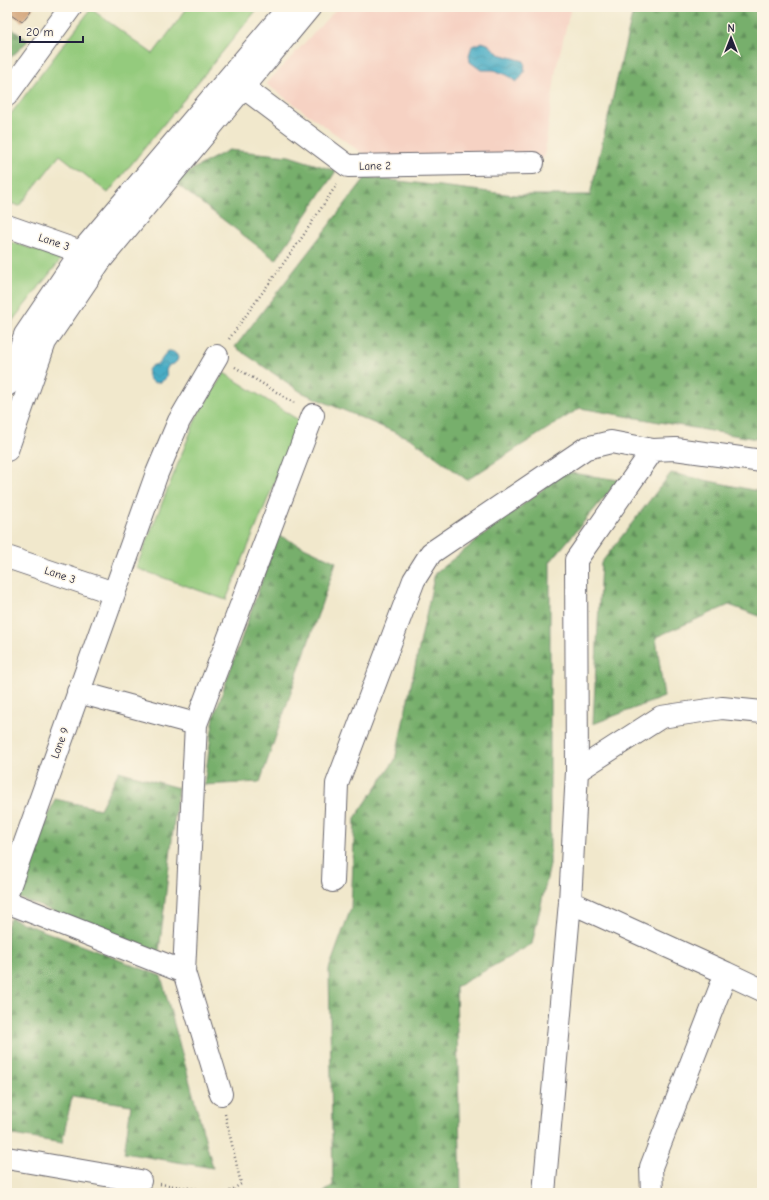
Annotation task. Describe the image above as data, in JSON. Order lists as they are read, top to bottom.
{
  "streets": {
    "street": ["Lane 2", "Lane 3", "Lane 9"]
  },
  "crossings": [
    ["Lane 3", "Lane 9"]
  ],
  "scale_bar": "20 m",
  "north": "top"
}
